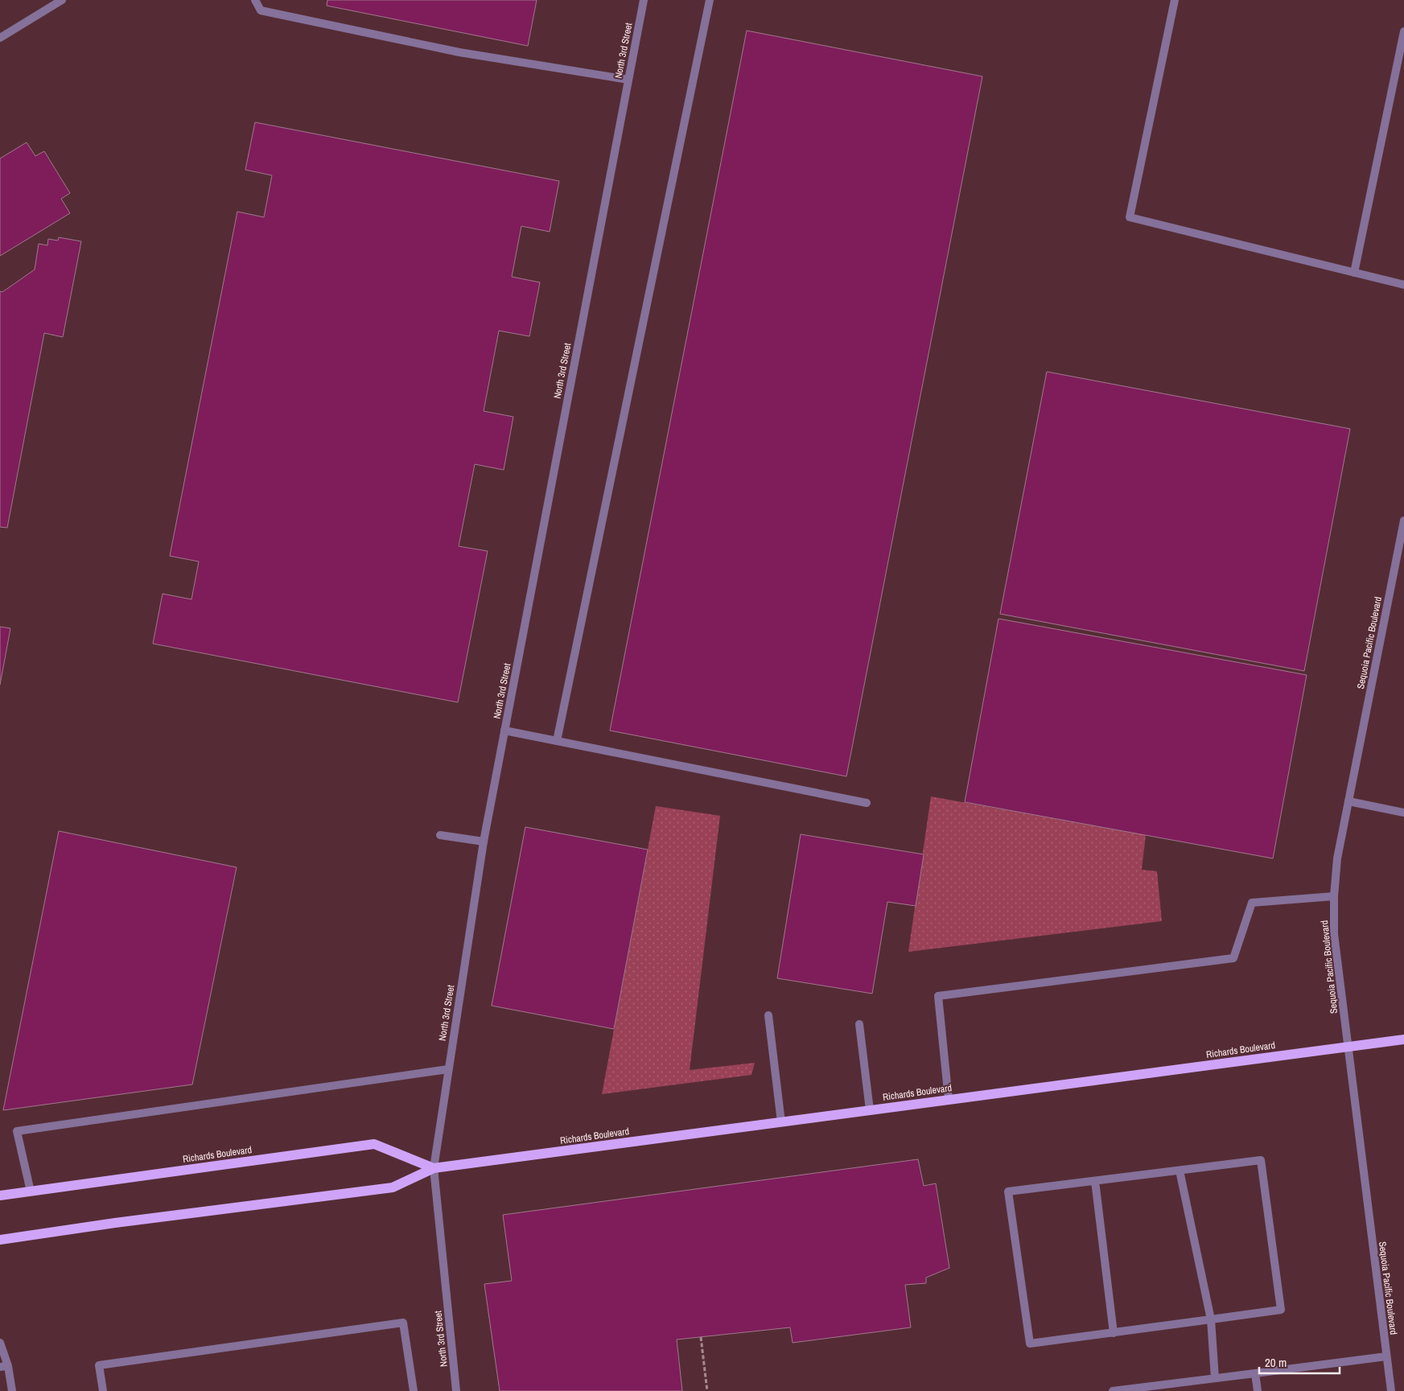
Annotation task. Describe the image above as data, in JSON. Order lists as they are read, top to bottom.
{
  "streets": {
    "main road": ["Richards Boulevard"],
    "street": ["North 3rd Street", "Sequoia Pacific Boulevard"]
  },
  "crossings": [
    ["North 3rd Street", "Richards Boulevard"],
    ["Sequoia Pacific Boulevard", "Richards Boulevard"]
  ],
  "scale_bar": "20 m"
}
